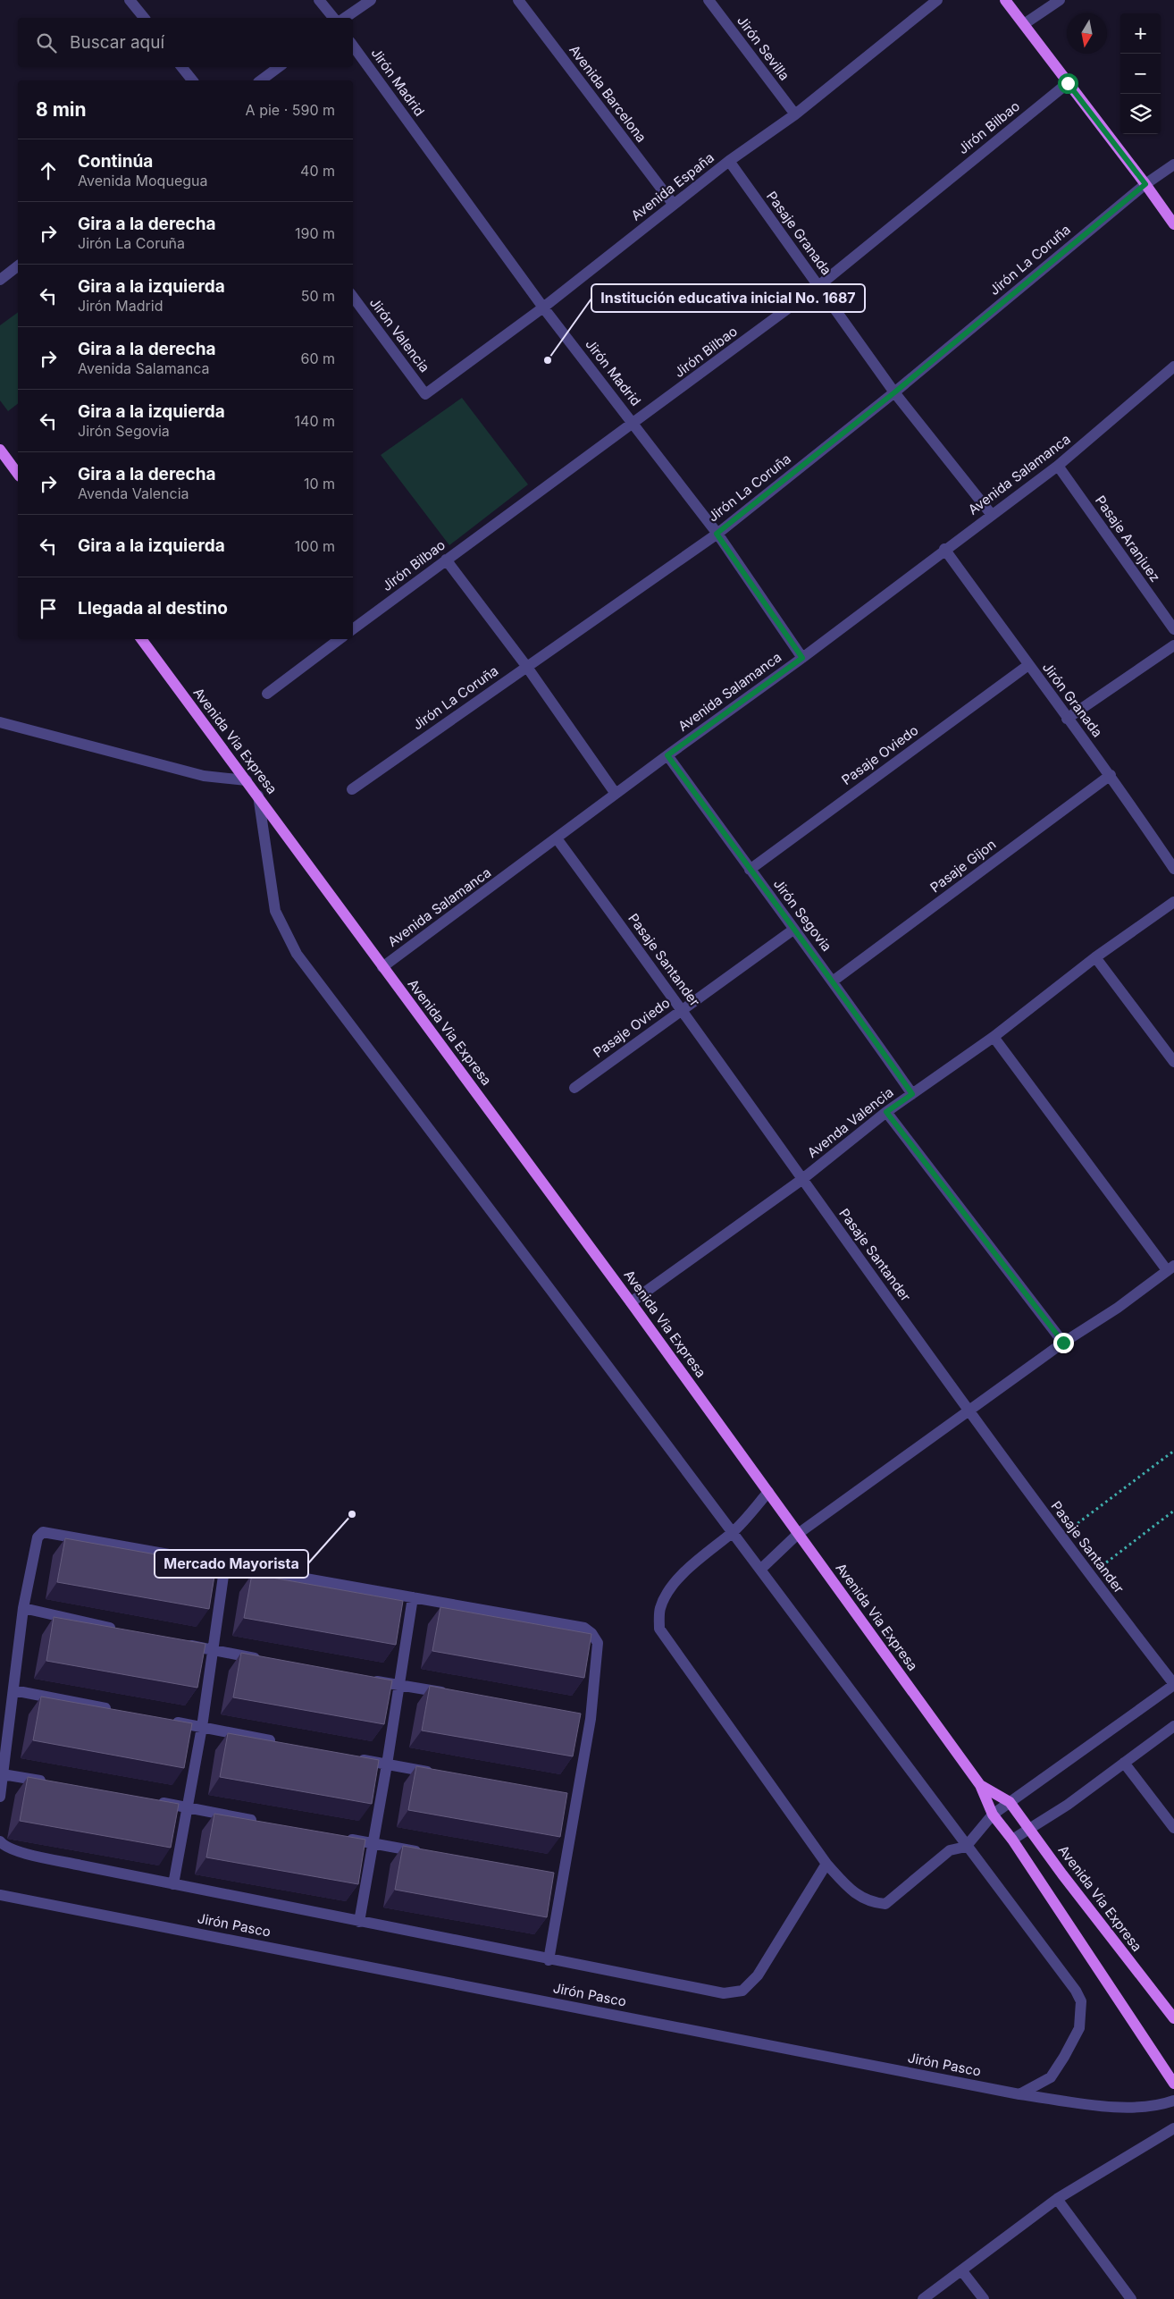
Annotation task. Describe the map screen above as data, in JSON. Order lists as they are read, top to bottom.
{
  "streets": {
    "main road": ["Avenida Via Expresa"],
    "street": [
      "Jirón Sevilla",
      "Jirón Madrid",
      "Avenida Barcelona",
      "Jirón Bilbao",
      "Avenida España",
      "Pasaje Granada",
      "Jirón La Coruña",
      "Jirón Valencia",
      "Avenida Salamanca",
      "Pasaje Aranjuez",
      "Jirón Granada",
      "Pasaje Oviedo",
      "Pasaje Gijon",
      "Jirón Segovia",
      "Pasaje Santander",
      "Avenda Valencia",
      "Jirón Pasco"
    ]
  },
  "crossings": [
    ["Jirón Sevilla", "Avenida España"],
    ["Jirón Madrid", "Jirón Bilbao"],
    ["Jirón Madrid", "Avenida España"],
    ["Jirón Madrid", "Jirón La Coruña"],
    ["Jirón Madrid", "Avenida Salamanca"],
    ["Avenida Barcelona", "Avenida España"],
    ["Jirón Bilbao", "Pasaje Granada"],
    ["Avenida España", "Pasaje Granada"],
    ["Avenida España", "Jirón Valencia"],
    ["Pasaje Granada", "Jirón La Coruña"],
    ["Pasaje Granada", "Avenida Salamanca"],
    ["Avenida Salamanca", "Pasaje Aranjuez"],
    ["Avenida Salamanca", "Jirón Granada"],
    ["Avenida Salamanca", "Avenida Via Expresa"],
    ["Avenida Salamanca", "Jirón Segovia"],
    ["Avenida Salamanca", "Pasaje Santander"],
    ["Jirón Granada", "Pasaje Oviedo"],
    ["Jirón Granada", "Pasaje Gijon"],
    ["Avenida Via Expresa", "Avenda Valencia"],
    ["Pasaje Oviedo", "Jirón Segovia"],
    ["Pasaje Oviedo", "Pasaje Santander"],
    ["Pasaje Gijon", "Jirón Segovia"],
    ["Jirón Segovia", "Avenda Valencia"],
    ["Pasaje Santander", "Avenda Valencia"]
  ],
  "places": ["Institución educativa inicial No. 1687", "Mercado Mayorista"],
  "north": "bottom",
  "page": {
    "map_buttons": ["+", "−"],
    "search": "Buscar aquí",
    "heading": ["8 min", "A pie · 590 m"],
    "list": [
      ["Continúa", "Avenida Moquegua", "40 m"],
      ["Gira a la derecha", "Jirón La Coruña", "190 m"],
      ["Gira a la izquierda", "Jirón Madrid", "50 m"],
      ["Gira a la derecha", "Avenida Salamanca", "60 m"],
      ["Gira a la izquierda", "Jirón Segovia", "140 m"],
      ["Gira a la derecha", "Avenda Valencia", "10 m"],
      ["Gira a la izquierda", "100 m"],
      "Llegada al destino"
    ]
  }
}
